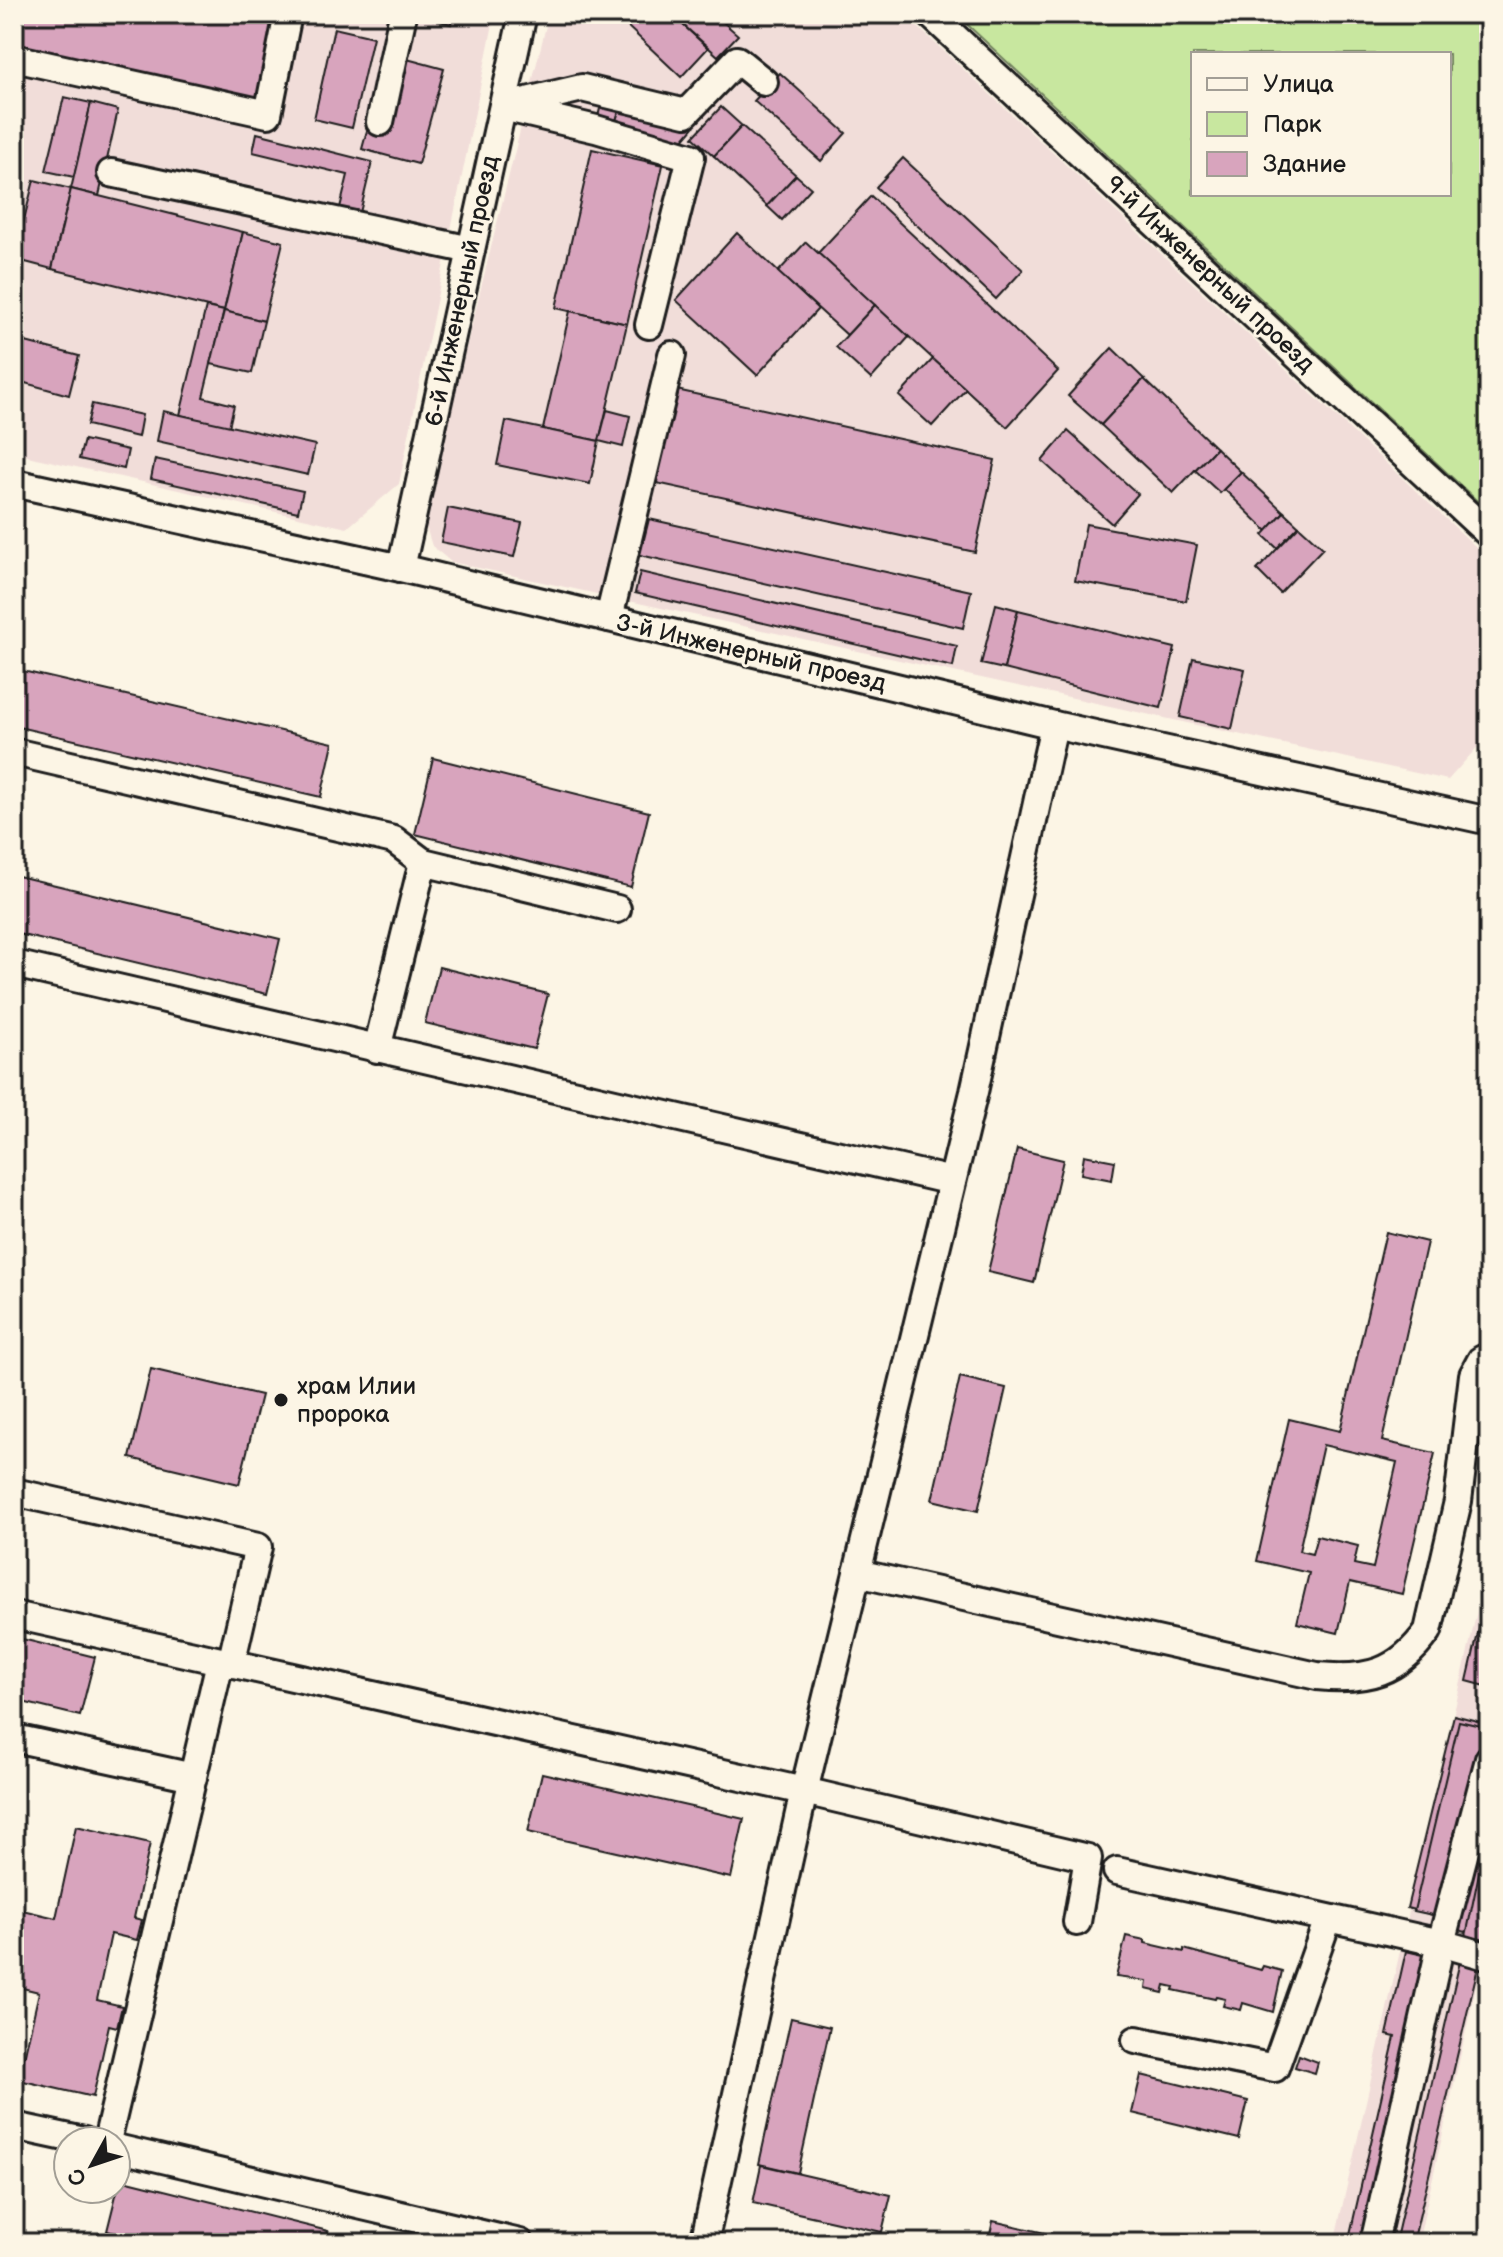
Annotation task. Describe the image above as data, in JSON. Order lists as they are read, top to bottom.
{
  "streets": {
    "street": ["9-й Инженерный проезд", "6-й Инженерный проезд", "3-й Инженерный проезд"]
  },
  "crossings": [
    ["6-й Инженерный проезд", "3-й Инженерный проезд"]
  ],
  "places": ["храм Илии пророка"],
  "legend": ["Улица", "Парк", "Здание"],
  "north": "bottom left"
}
